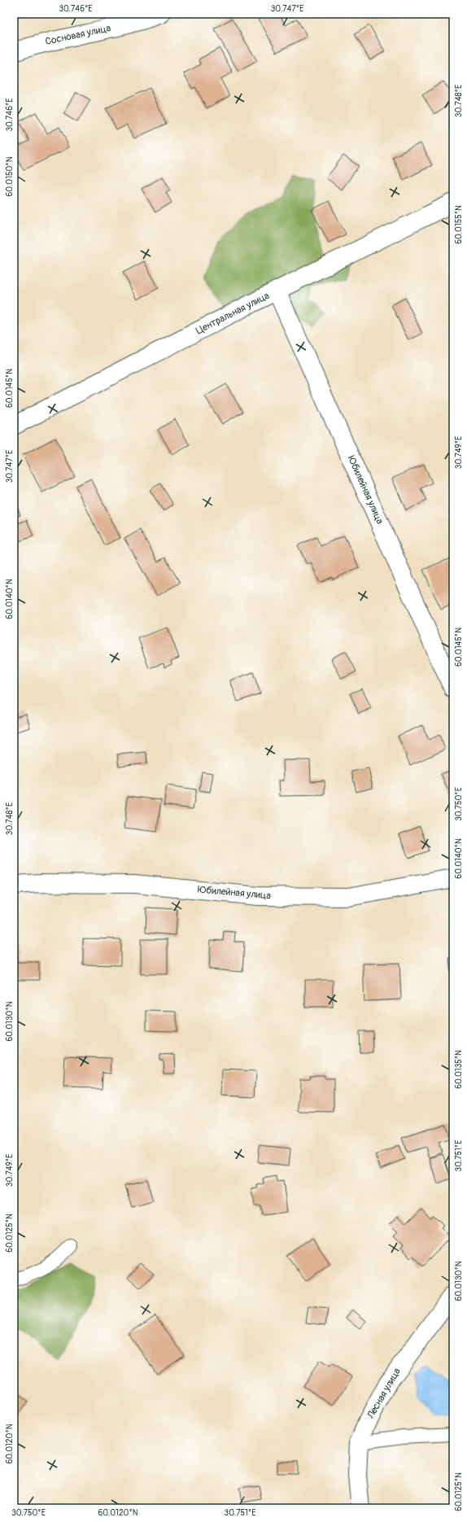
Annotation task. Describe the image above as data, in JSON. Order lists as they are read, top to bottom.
{
  "streets": {
    "street": [
      "Сосновая улица",
      "Центральная улица",
      "Юбилейная улица",
      "Лесная улица"
    ]
  },
  "crossings": [
    ["Центральная улица", "Юбилейная улица"]
  ],
  "coordinates": [
    "30.746°E",
    "30.747°E",
    "30.748°E",
    "60.0150°N",
    "60.0155°N",
    "60.0145°N",
    "30.749°E",
    "60.0140°N",
    "30.750°E",
    "60.0130°N",
    "60.0135°N",
    "30.751°E",
    "60.0125°N",
    "60.0120°N"
  ]
}
